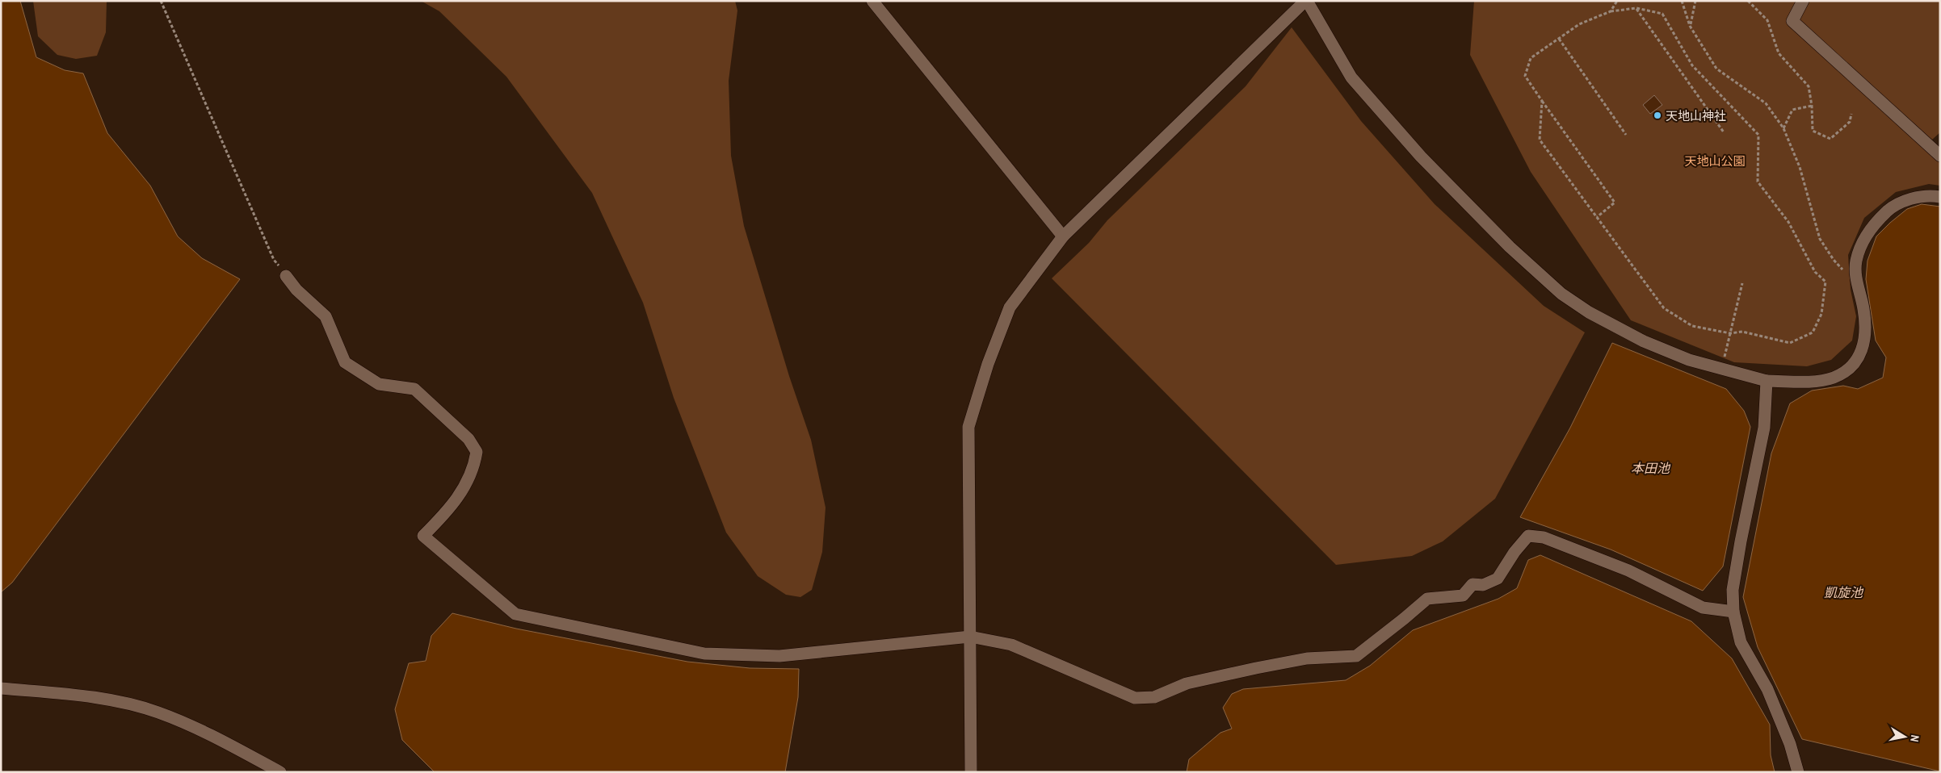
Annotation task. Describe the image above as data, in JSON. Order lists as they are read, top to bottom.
{
  "water": ["本田池", "凱旋池"],
  "parks": ["天地山公園"],
  "places": ["天地山神社"],
  "north": "right"
}
